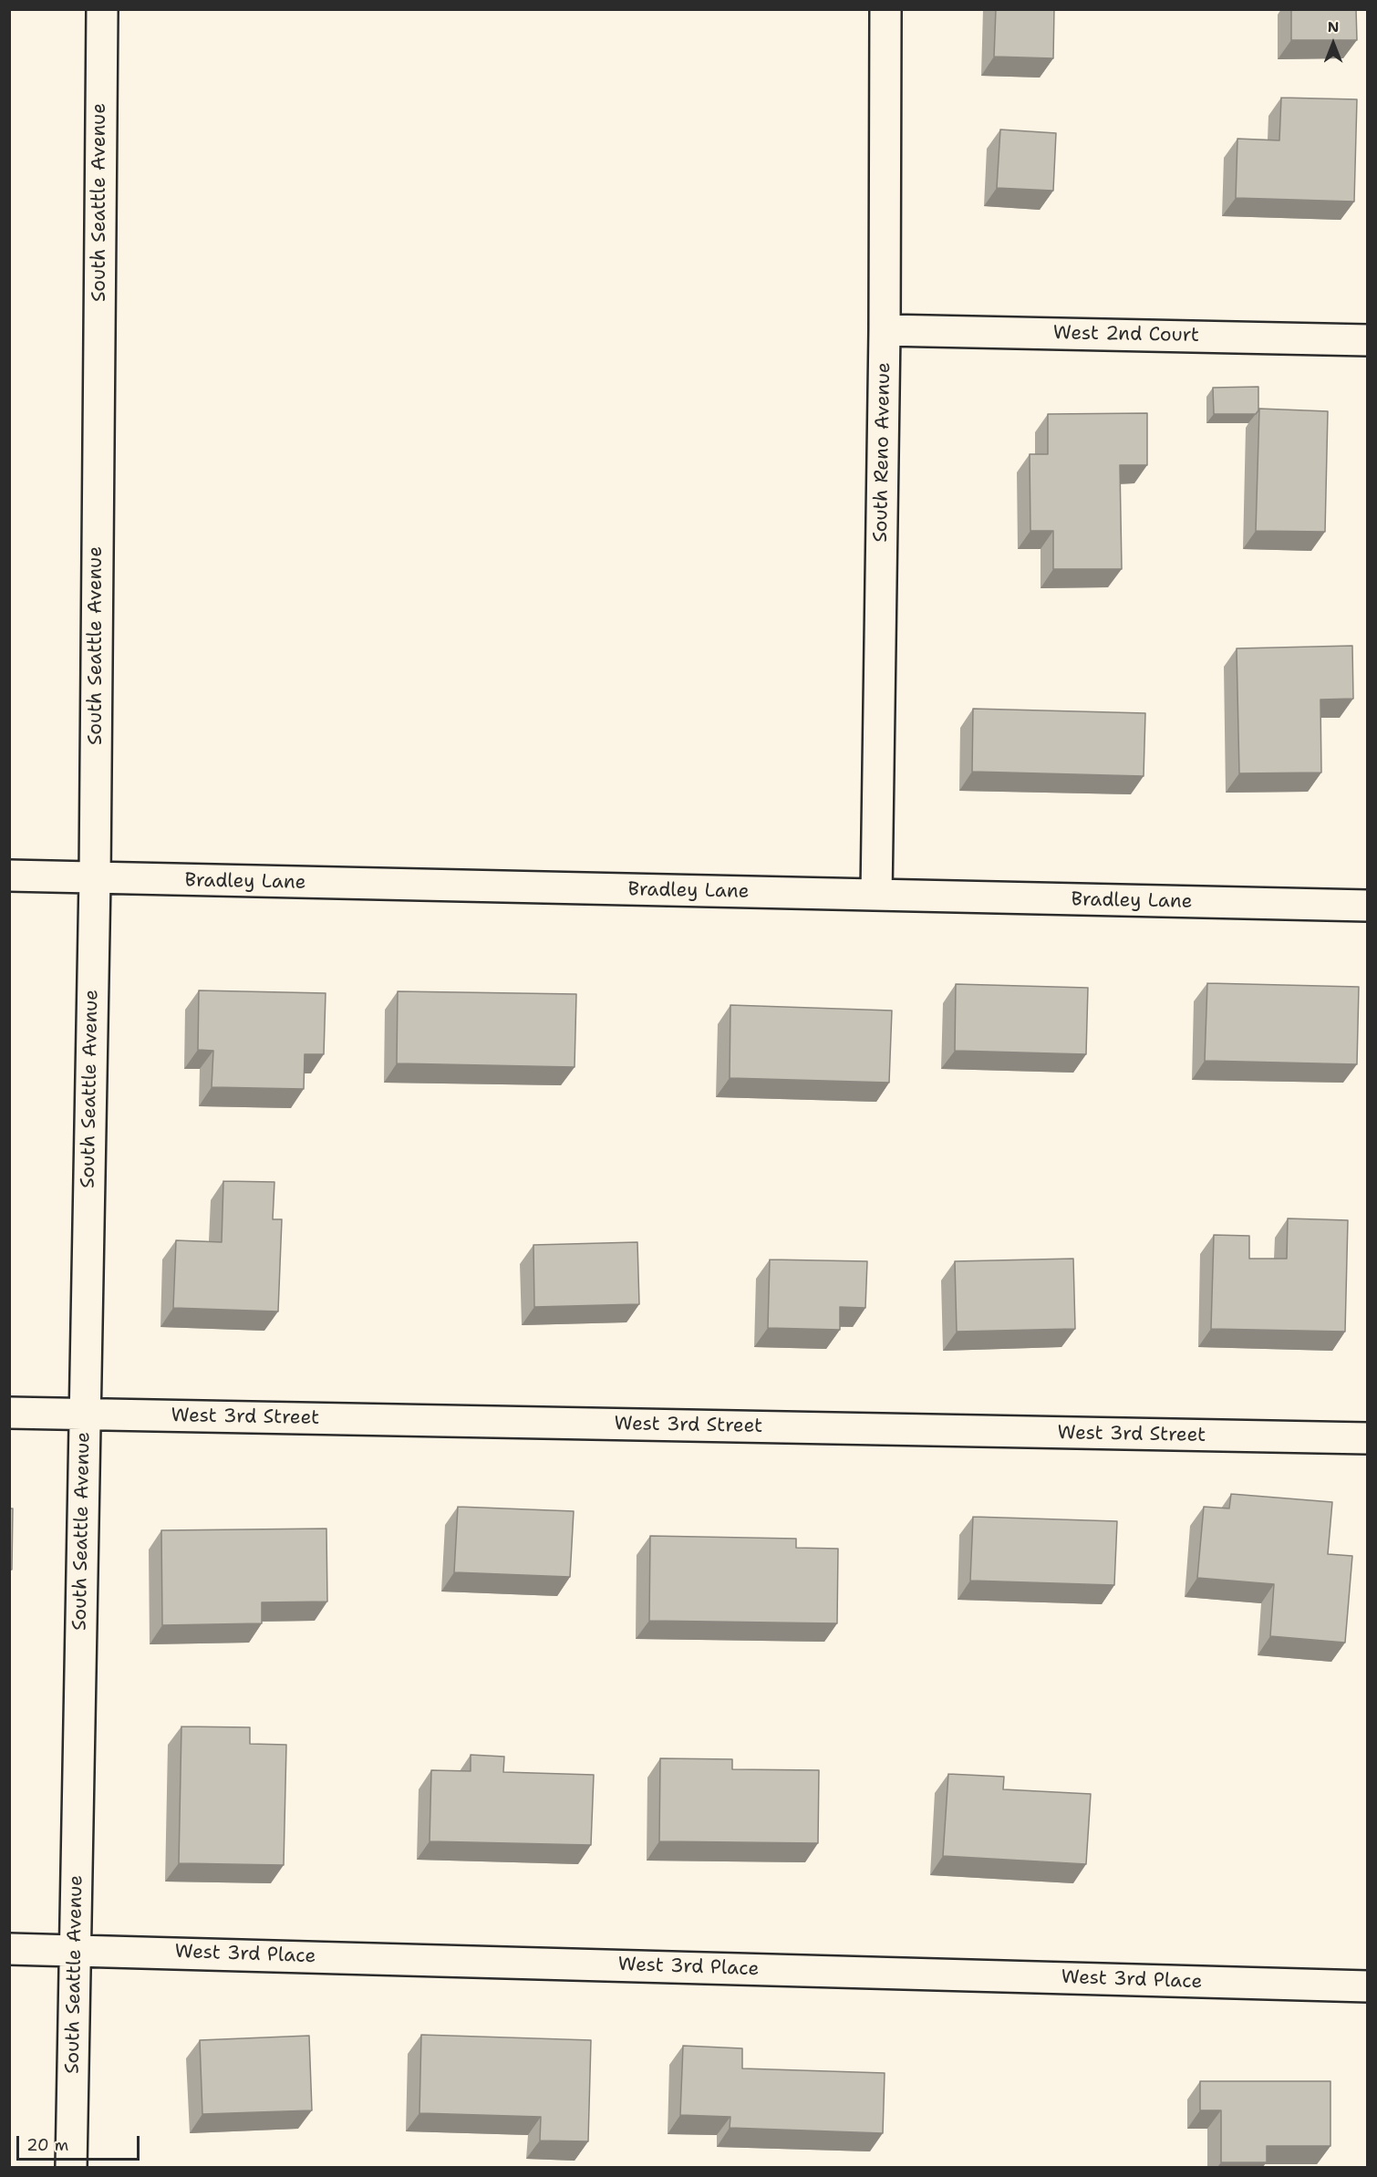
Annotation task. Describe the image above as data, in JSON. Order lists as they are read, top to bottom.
{
  "streets": {
    "street": [
      "South Seattle Avenue",
      "West 2nd Court",
      "South Reno Avenue",
      "Bradley Lane",
      "West 3rd Street",
      "West 3rd Place"
    ]
  },
  "crossings": [
    ["South Seattle Avenue", "Bradley Lane"],
    ["South Seattle Avenue", "West 3rd Street"],
    ["South Seattle Avenue", "West 3rd Place"],
    ["West 2nd Court", "South Reno Avenue"],
    ["South Reno Avenue", "Bradley Lane"]
  ],
  "scale_bar": "20 m",
  "north": "top"
}
